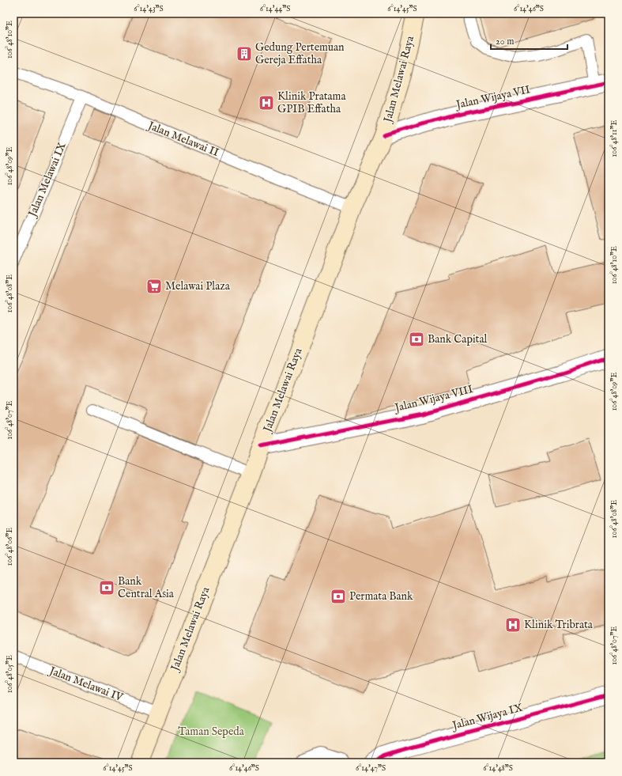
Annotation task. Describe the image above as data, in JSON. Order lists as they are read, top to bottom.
{
  "streets": {
    "main road": ["Jalan Melawai Raya"],
    "street": ["Jalan Wijaya VII", "Jalan Wijaya VIII", "Jalan Wijaya IX"],
    "lane": ["Jalan Melawai II", "Jalan Melawai IX", "Jalan Melawai IV"]
  },
  "crossings": [
    ["Jalan Melawai Raya", "Jalan Wijaya VII"],
    ["Jalan Melawai Raya", "Jalan Melawai II"],
    ["Jalan Melawai Raya", "Jalan Wijaya VIII"],
    ["Jalan Melawai Raya", "Jalan Melawai IV"],
    ["Jalan Melawai II", "Jalan Melawai IX"]
  ],
  "parks": ["Taman Sepeda"],
  "places": {
    "building": ["Gedung Pertemuan Gereja Effatha"],
    "hospital": ["Klinik Pratama GPIB Effatha", "Klinik Tribrata"],
    "supermarket": ["Melawai Plaza"],
    "bank": ["Bank Capital", "Bank Central Asia", "Permata Bank"]
  },
  "scale_bar": "20 m",
  "coordinates": [
    "6°14'43\"S",
    "6°14'44\"S",
    "6°14'45\"S",
    "6°14'46\"S",
    "106°48'10\"E",
    "106°48'11\"E",
    "106°48'09\"E",
    "106°48'08\"E",
    "106°48'07\"E",
    "106°48'06\"E",
    "106°48'05\"E",
    "6°14'47\"S",
    "6°14'48\"S"
  ]
}
